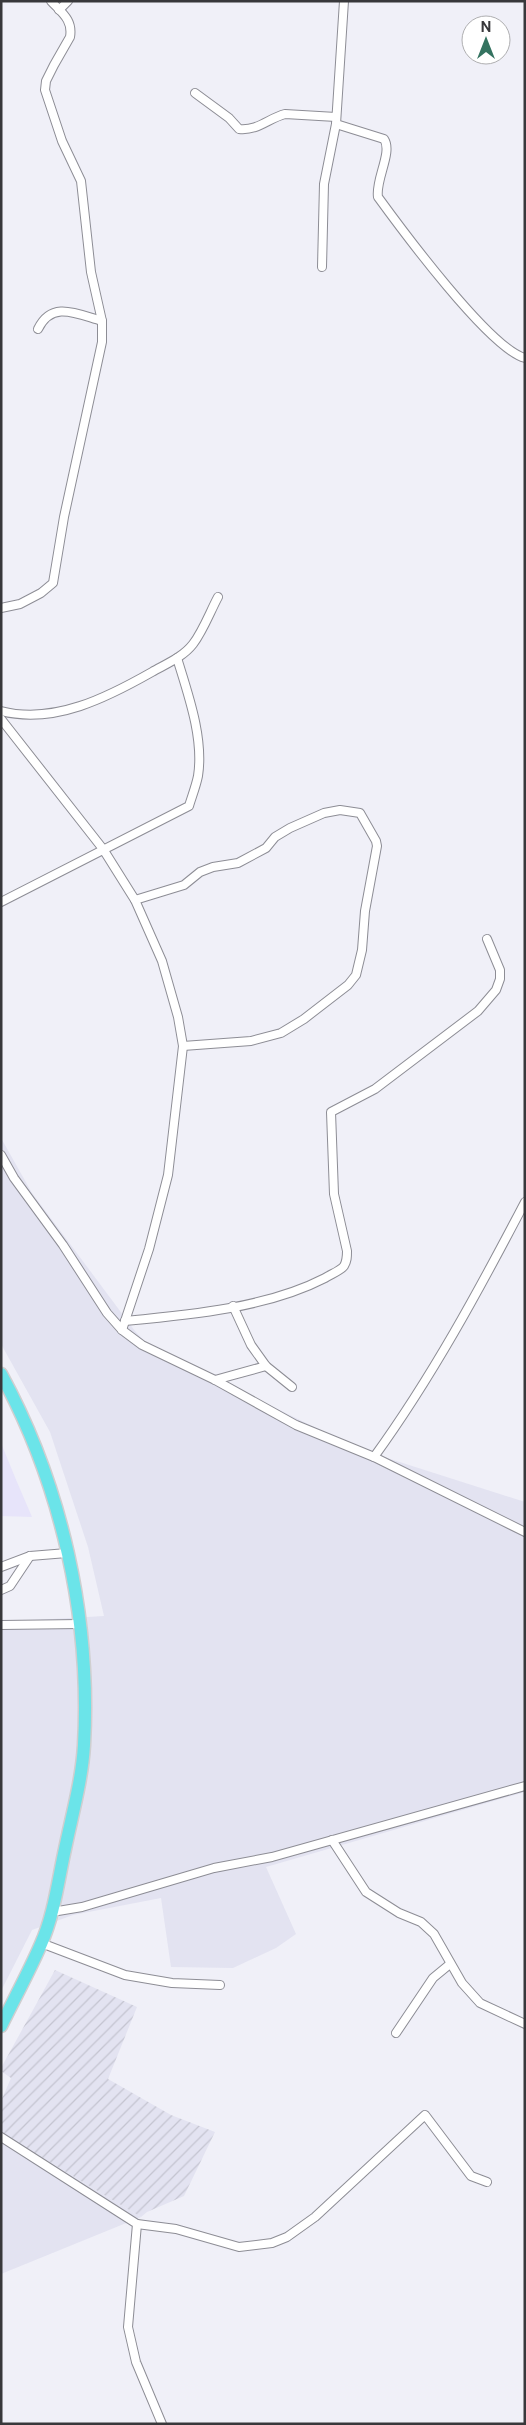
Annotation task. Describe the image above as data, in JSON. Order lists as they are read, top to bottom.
{
  "north": "top"
}
